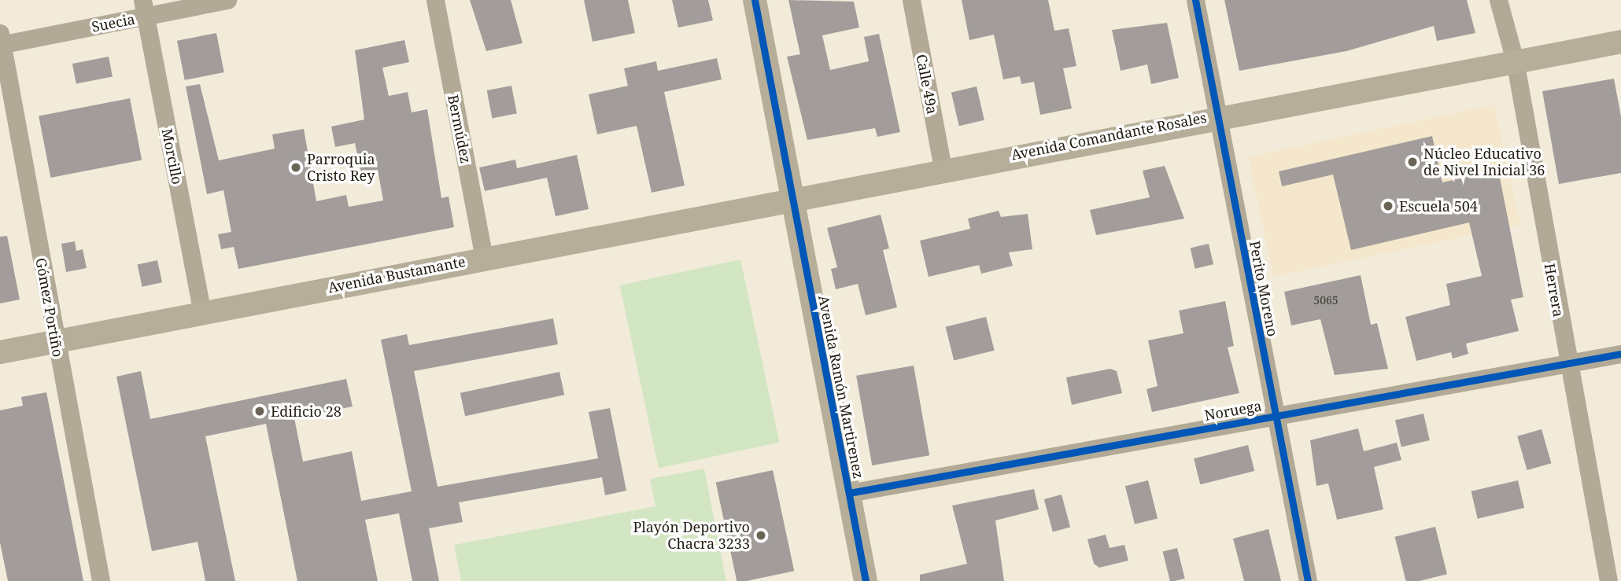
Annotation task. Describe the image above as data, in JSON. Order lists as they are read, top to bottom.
{
  "streets": {
    "main road": ["Avenida Comandante Rosales", "Avenida Bustamante", "Avenida Ramón Martirenez"],
    "street": [
      "Suecia",
      "Calle 49a",
      "Bermúdez",
      "Morcillo",
      "Perito Moreno",
      "Herrera",
      "Gómez Portiño",
      "Noruega"
    ]
  },
  "crossings": [
    ["Suecia", "Morcillo"],
    ["Suecia", "Gómez Portiño"],
    ["Calle 49a", "Avenida Comandante Rosales"],
    ["Bermúdez", "Avenida Bustamante"],
    ["Avenida Comandante Rosales", "Avenida Bustamante"],
    ["Avenida Comandante Rosales", "Perito Moreno"],
    ["Avenida Comandante Rosales", "Herrera"],
    ["Avenida Comandante Rosales", "Avenida Ramón Martirenez"],
    ["Morcillo", "Avenida Bustamante"],
    ["Avenida Bustamante", "Gómez Portiño"],
    ["Avenida Bustamante", "Avenida Ramón Martirenez"],
    ["Perito Moreno", "Noruega"],
    ["Herrera", "Noruega"],
    ["Avenida Ramón Martirenez", "Noruega"]
  ],
  "places": [
    "Núcleo Educativo de Nivel Inicial 36",
    "Parroquia Cristo Rey",
    "Escuela 504",
    "Edificio 28",
    "Playón Deportivo Chacra 3233"
  ],
  "house_numbers": ["5065"]
}
